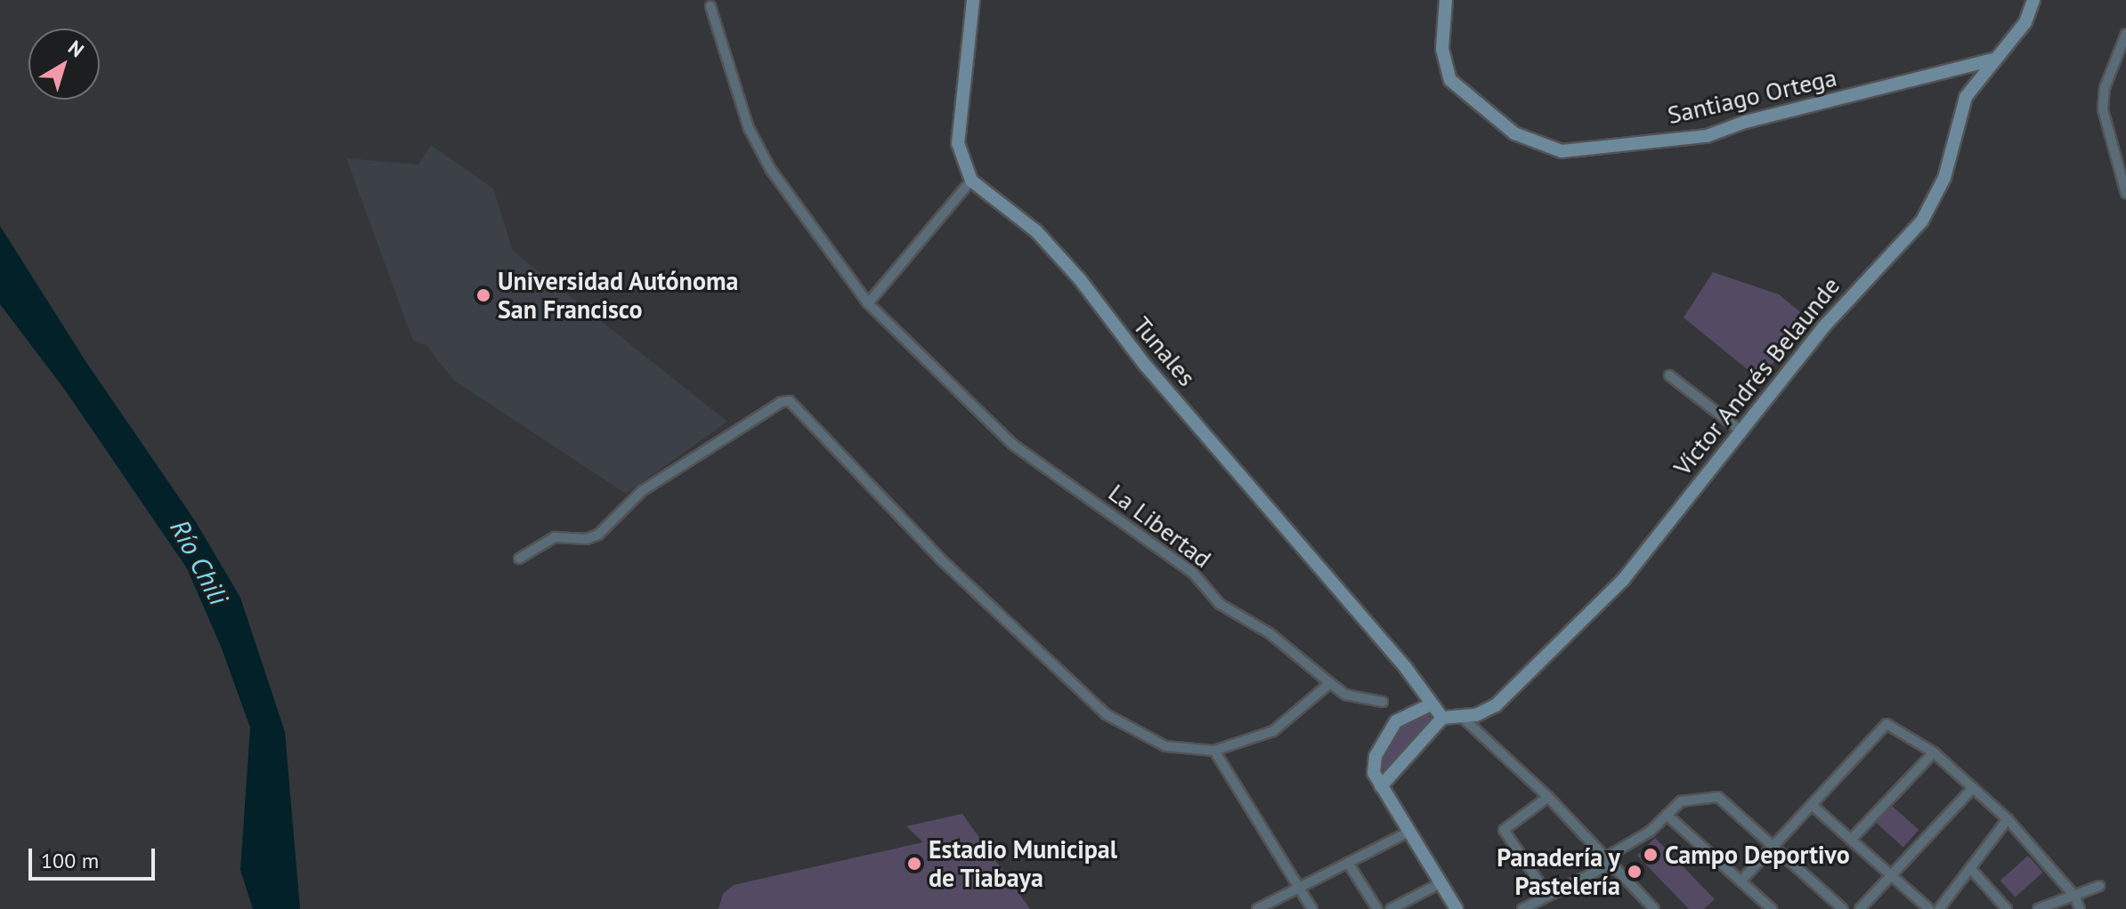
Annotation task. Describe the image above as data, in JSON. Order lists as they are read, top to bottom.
{
  "streets": {
    "street": [
      "Santiago Ortega",
      "Tunales",
      "Víctor Andrés Belaunde",
      "La Libertad"
    ]
  },
  "crossings": [
    ["Santiago Ortega", "Víctor Andrés Belaunde"],
    ["Tunales", "Víctor Andrés Belaunde"]
  ],
  "water": ["Río Chili"],
  "places": [
    "Universidad Autónoma San Francisco",
    "Campo Deportivo",
    "Estadio Municipal de Tiabaya",
    "Panadería y Pastelería"
  ],
  "scale_bar": "100 m",
  "north": "top right"
}
